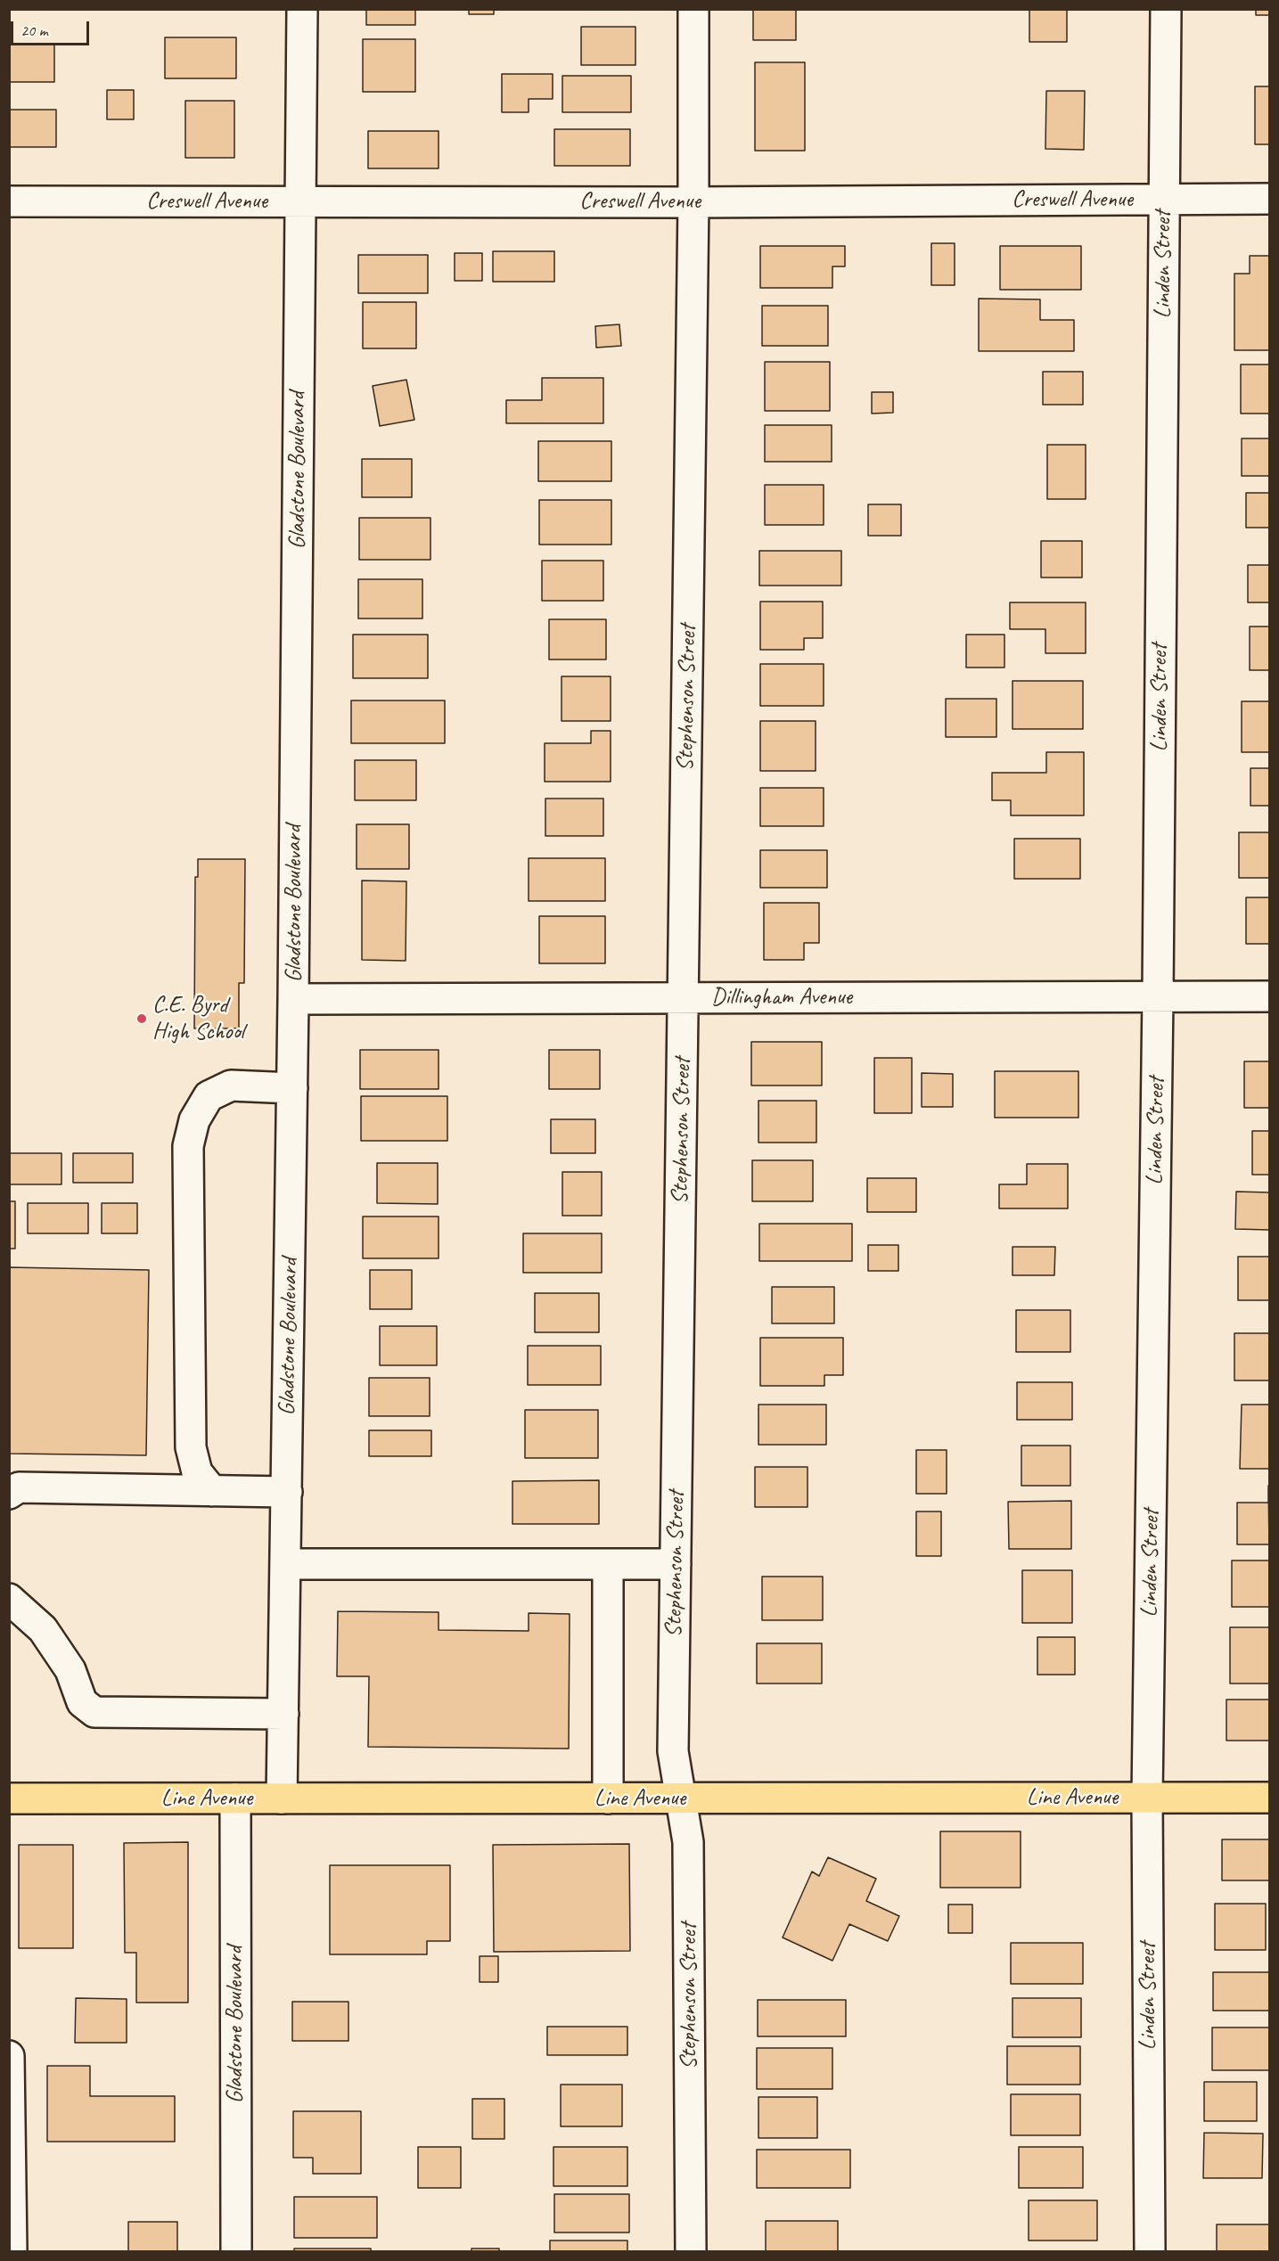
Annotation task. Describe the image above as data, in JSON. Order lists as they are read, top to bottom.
{
  "streets": {
    "main road": ["Line Avenue"],
    "street": [
      "Creswell Avenue",
      "Linden Street",
      "Gladstone Boulevard",
      "Stephenson Street",
      "Dillingham Avenue"
    ]
  },
  "crossings": [
    ["Creswell Avenue", "Linden Street"],
    ["Creswell Avenue", "Gladstone Boulevard"],
    ["Creswell Avenue", "Stephenson Street"],
    ["Linden Street", "Dillingham Avenue"],
    ["Linden Street", "Line Avenue"],
    ["Gladstone Boulevard", "Dillingham Avenue"],
    ["Gladstone Boulevard", "Line Avenue"],
    ["Stephenson Street", "Dillingham Avenue"],
    ["Stephenson Street", "Line Avenue"]
  ],
  "places": ["C.E. Byrd High School"],
  "scale_bar": "20 m"
}
